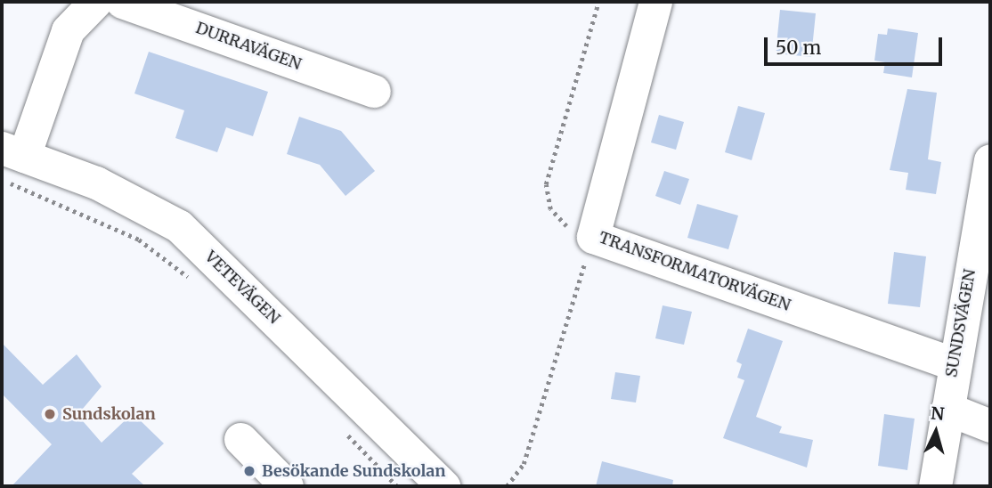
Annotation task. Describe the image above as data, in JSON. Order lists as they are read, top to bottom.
{
  "streets": {
    "street": [
      "DURRAVÄGEN",
      "TRANSFORMATORVÄGEN",
      "VETEVÄGEN",
      "SUNDSVÄGEN"
    ]
  },
  "crossings": [
    ["TRANSFORMATORVÄGEN", "SUNDSVÄGEN"]
  ],
  "places": ["Sundskolan", "Besökande Sundskolan"],
  "scale_bar": "50 m",
  "north": "top"
}
